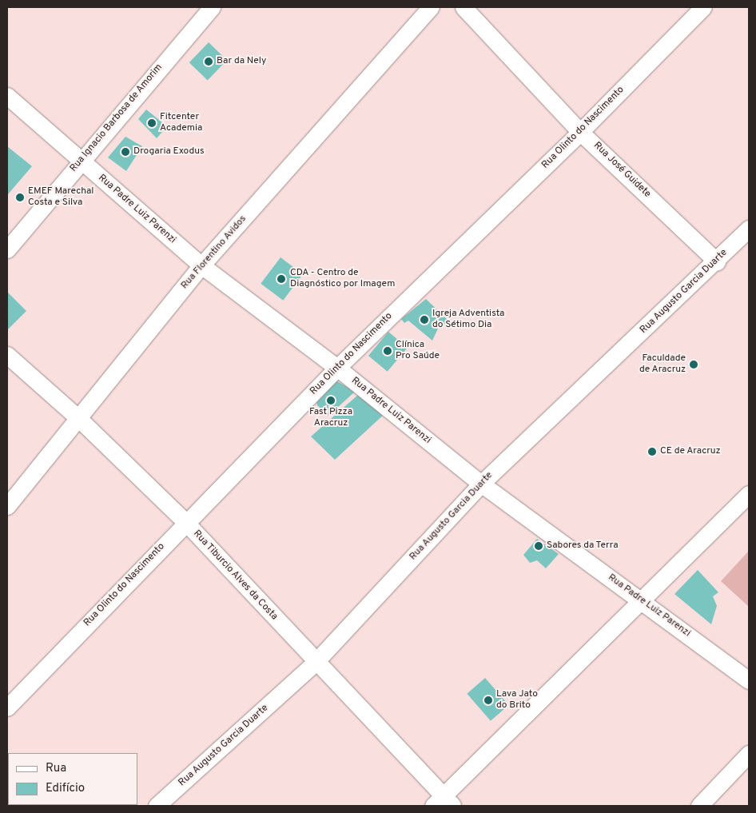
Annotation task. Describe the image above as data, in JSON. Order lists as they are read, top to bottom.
{
  "streets": {
    "street": [
      "Rua Ignacio Barbosa de Amorim",
      "Rua Olinto do Nascimento",
      "Rua José Guidete",
      "Rua Padre Luiz Parenzi",
      "Rua Florentino Avidos",
      "Rua Augusto Garcia Duarte",
      "Rua Tiburcio Alves da Costa"
    ]
  },
  "crossings": [
    ["Rua Ignacio Barbosa de Amorim", "Rua Padre Luiz Parenzi"],
    ["Rua Olinto do Nascimento", "Rua José Guidete"],
    ["Rua Olinto do Nascimento", "Rua Padre Luiz Parenzi"],
    ["Rua Olinto do Nascimento", "Rua Tiburcio Alves da Costa"],
    ["Rua José Guidete", "Rua Augusto Garcia Duarte"],
    ["Rua Padre Luiz Parenzi", "Rua Florentino Avidos"],
    ["Rua Padre Luiz Parenzi", "Rua Augusto Garcia Duarte"],
    ["Rua Florentino Avidos", "Rua Tiburcio Alves da Costa"],
    ["Rua Augusto Garcia Duarte", "Rua Tiburcio Alves da Costa"]
  ],
  "places": [
    "Bar da Nely",
    "Fitcenter Academia",
    "Drogaria Exodus",
    "EMEF Marechal Costa e Silva",
    "CDA - Centro de Diagnóstico por Imagem",
    "Igreja Adventista do Sétimo Dia",
    "Clínica Pro Saúde",
    "Faculdade de Aracruz",
    "Fast Pizza Aracruz",
    "CE de Aracruz",
    "Sabores da Terra",
    "Lava Jato do Brito"
  ],
  "legend": ["Rua", "Edifício"]
}
